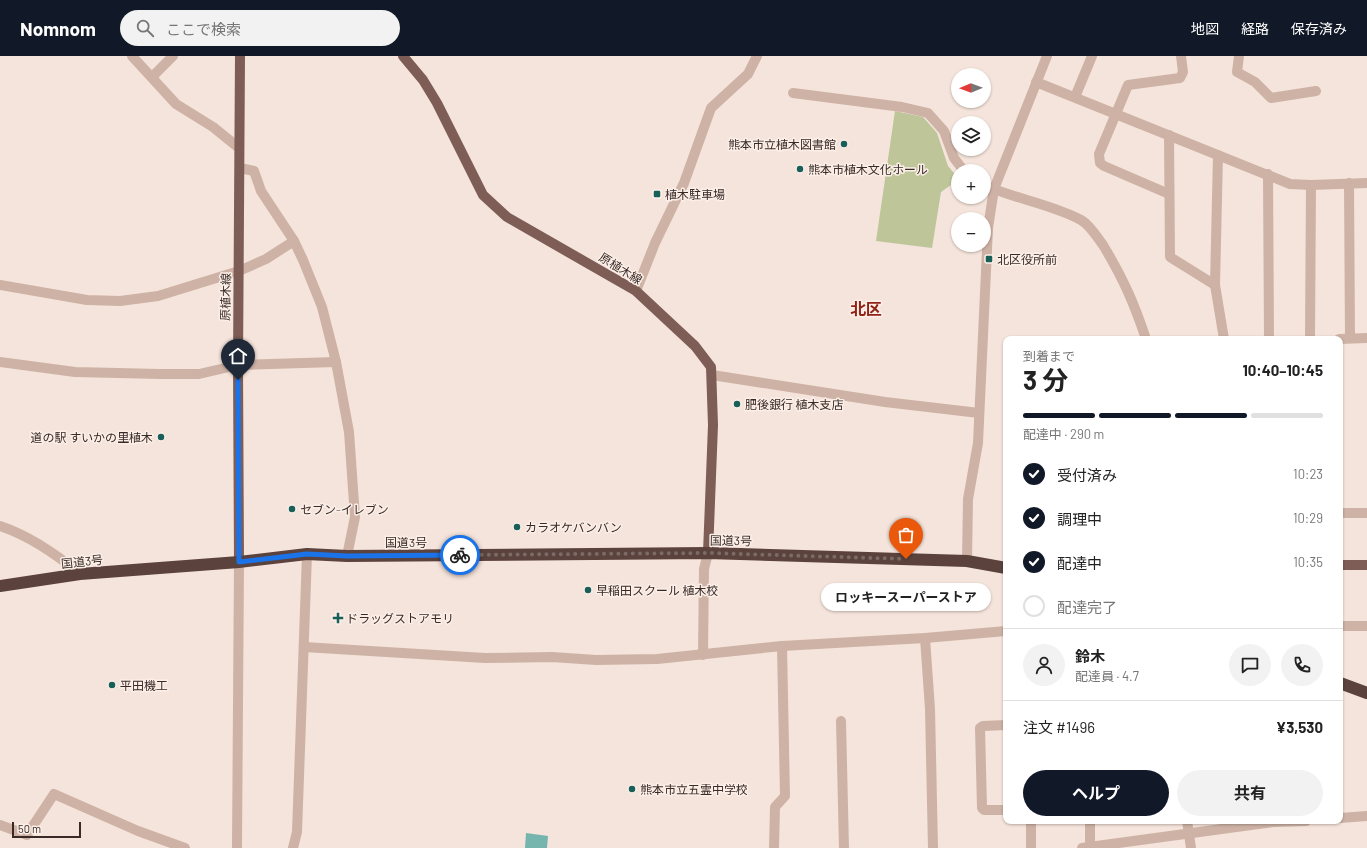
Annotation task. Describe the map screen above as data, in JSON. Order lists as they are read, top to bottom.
{
  "streets": {
    "highway": ["国道3号"],
    "main road": ["原植木線"]
  },
  "crossings": [
    ["原植木線", "国道3号"]
  ],
  "districts": ["北区"],
  "places": {
    "other": [
      "熊本市立植木図書館",
      "熊本市植木文化ホール",
      "肥後銀行 植木支店",
      "道の駅 すいかの里植木",
      "セブン-イレブン",
      "カラオケバンバン",
      "ロッキースーパーストア",
      "早稲田スクール 植木校",
      "平田機工",
      "熊本市立五霊中学校"
    ],
    "transit": ["植木駐車場", "北区役所前"],
    "health": ["ドラッグストアモリ"]
  },
  "scale_bar": "50 m",
  "north": "left",
  "page": {
    "header": "Nomnom",
    "search": "ここで検索",
    "nav": ["地図", "経路", "保存済み"],
    "map_buttons": ["+", "−"],
    "heading": ["3 分", "到着まで", "10:40–10:45"],
    "panel": [
      "鈴木",
      "配達員 · 4.7",
      "注文 #1496",
      "¥3,530"
    ],
    "bar": "配達中 · 290 m",
    "list": [
      ["受付済み", "10:23"],
      ["調理中", "10:29"],
      ["配達中", "10:35"],
      "配達完了"
    ],
    "bubble": "ロッキースーパーストア",
    "buttons": ["ヘルプ", "共有"],
    "scale": "50 m"
  }
}
